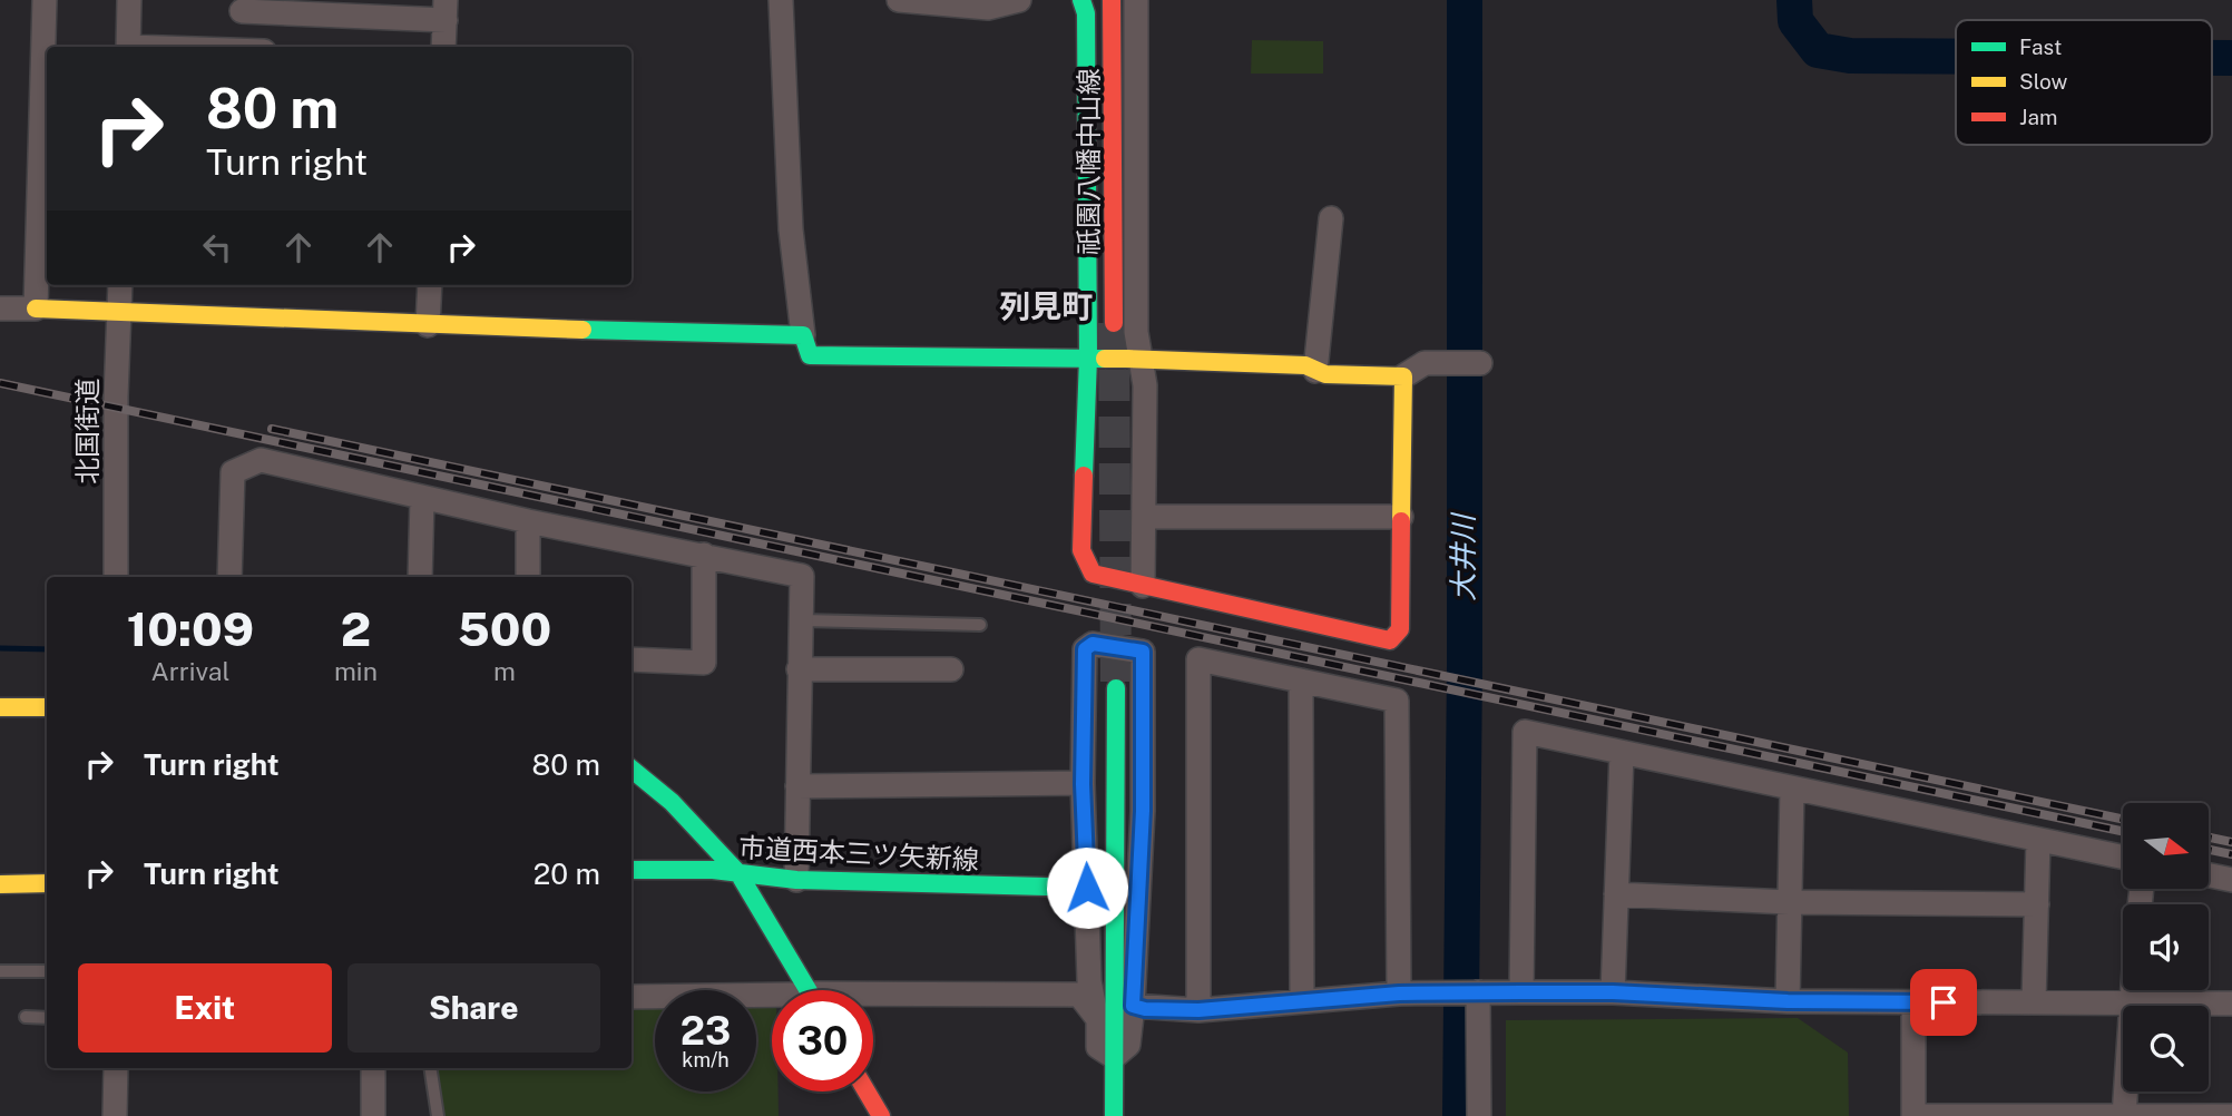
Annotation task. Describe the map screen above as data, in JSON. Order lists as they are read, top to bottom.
{
  "streets": {
    "street": ["祇園八幡中山線", "北国街道", "市道西本三ツ矢新線"]
  },
  "districts": ["列見町"],
  "water": ["大井川"],
  "legend": ["Fast", "Slow", "Jam"],
  "north": "right",
  "page": {
    "turn": ["80 m", "Turn right"],
    "eta": [
      "10:09",
      "Arrival",
      "2",
      "min",
      "500",
      "m"
    ],
    "list": [
      {
        "name": "Turn right",
        "value": "80 m"
      },
      {
        "name": "Turn right",
        "value": "20 m"
      }
    ],
    "buttons": ["Exit", "Share"],
    "speed": "23 km/h",
    "limit": "30"
  }
}
